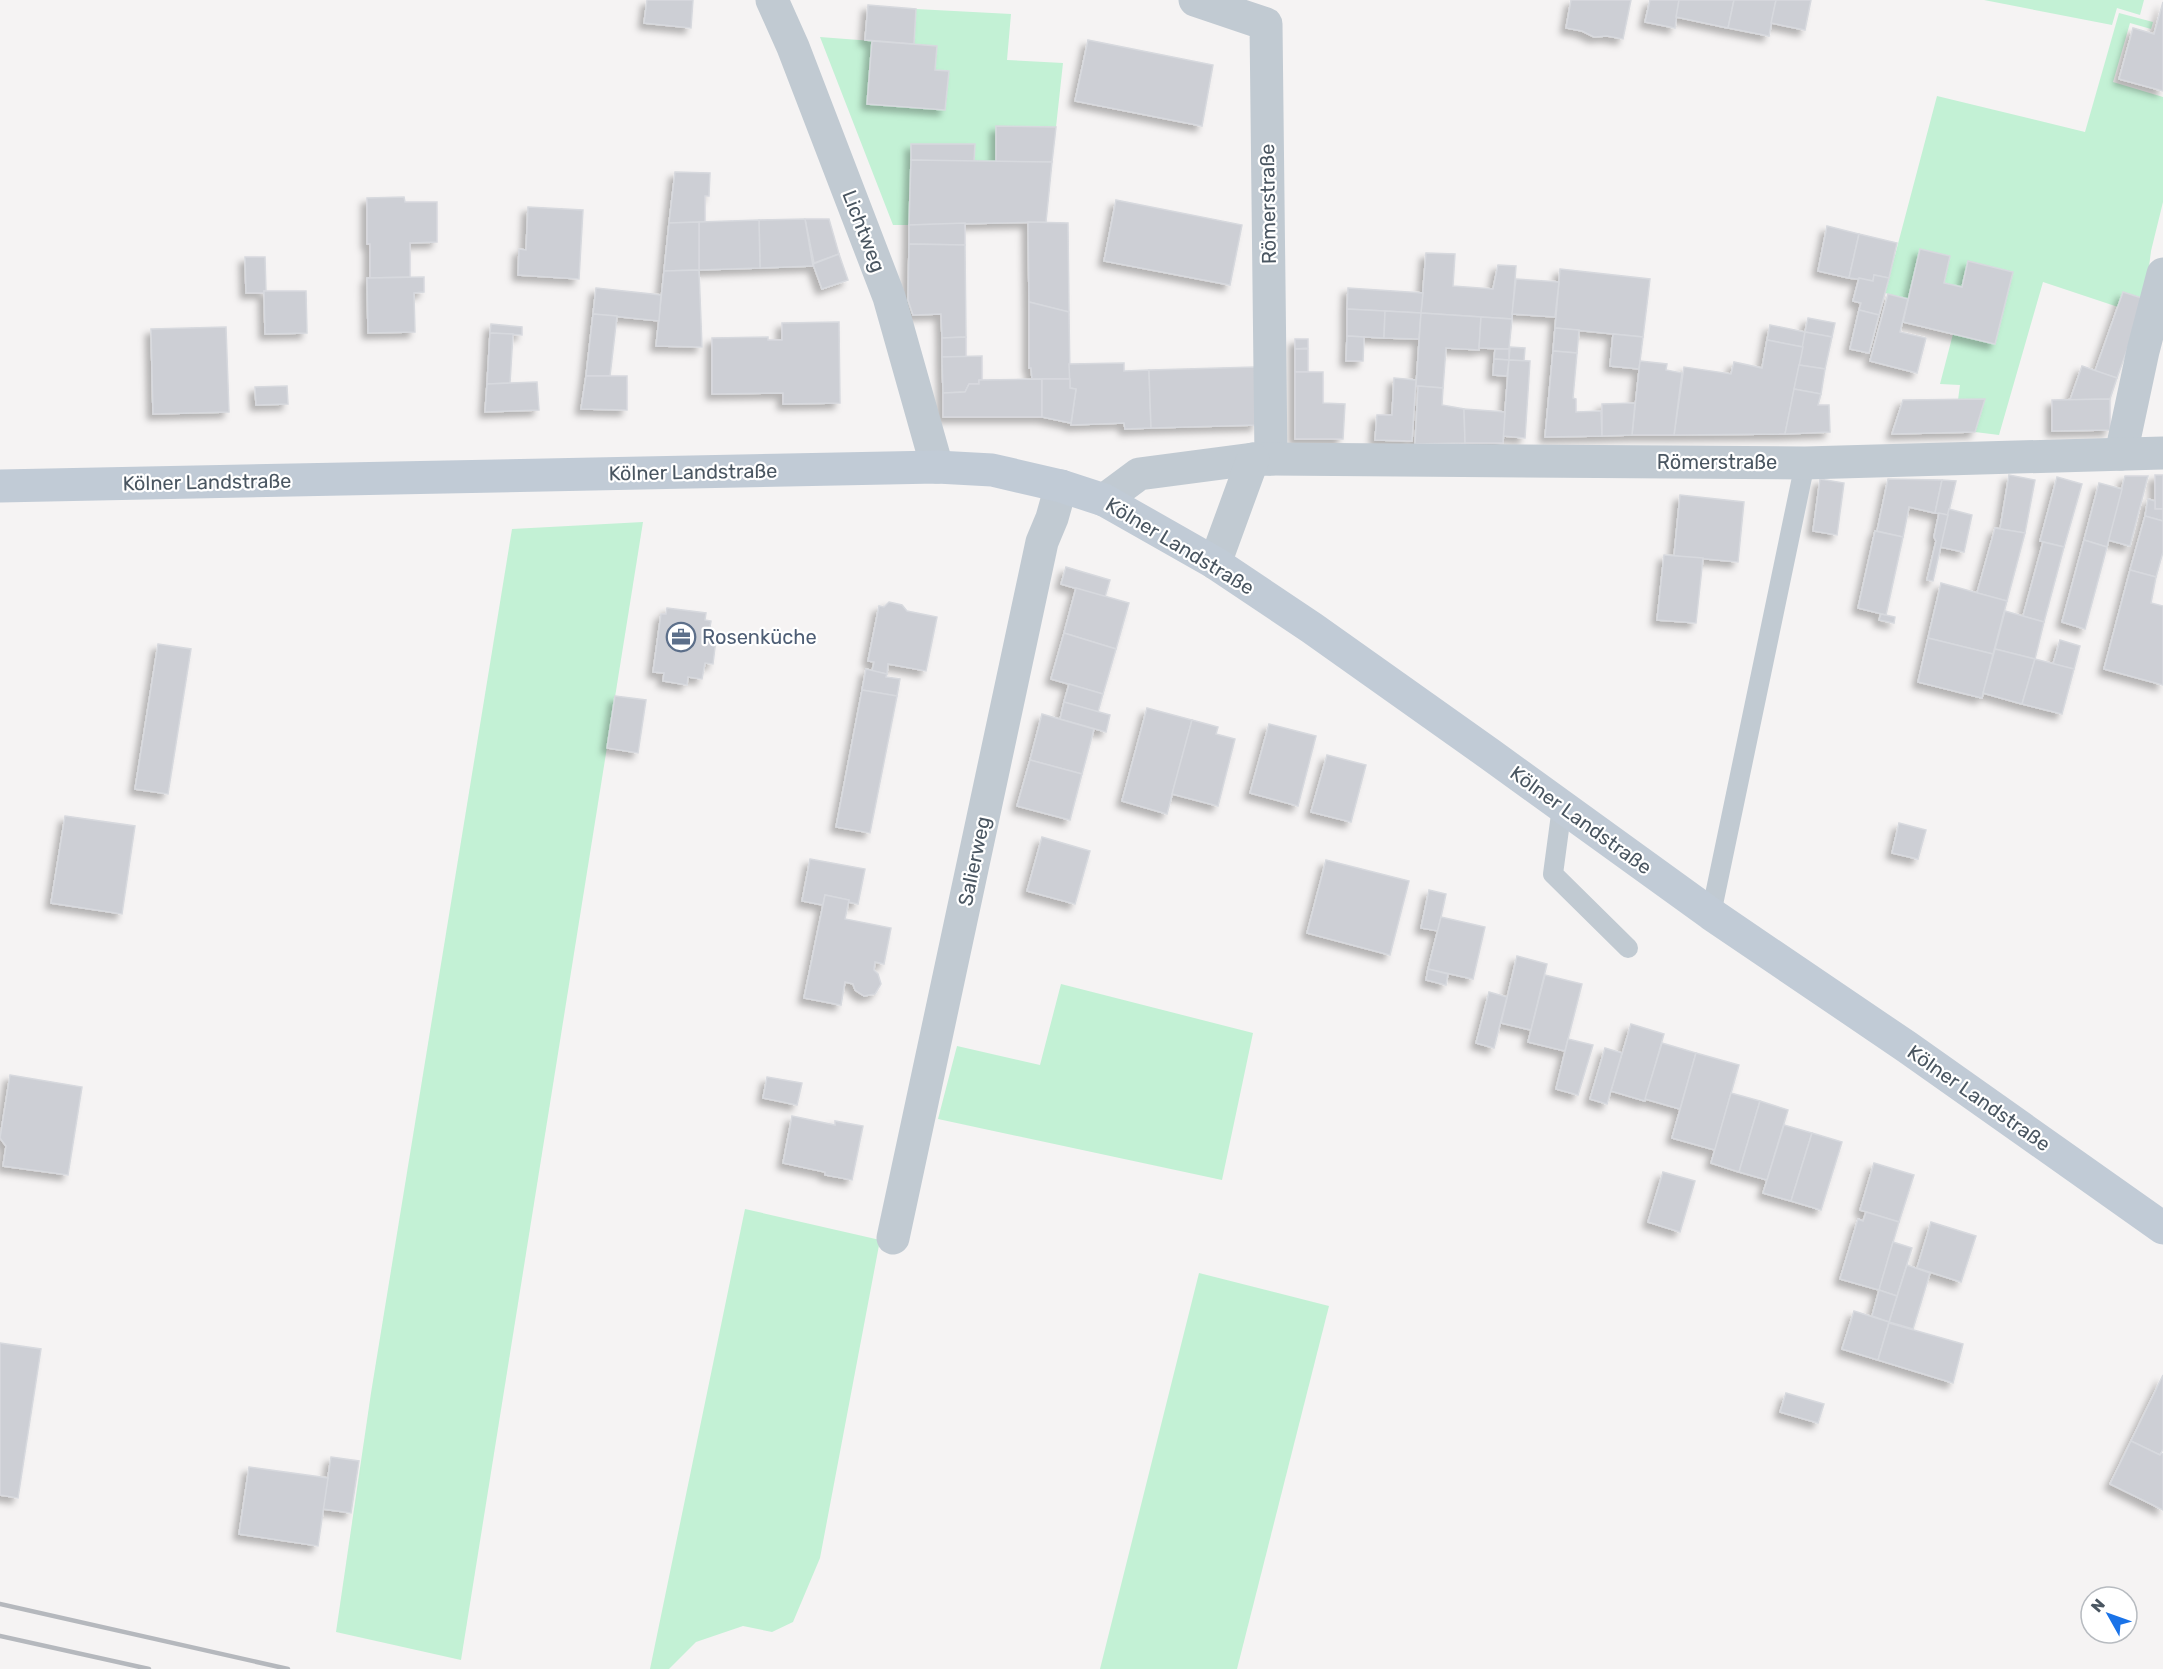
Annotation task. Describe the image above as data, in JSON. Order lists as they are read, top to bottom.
{
  "streets": {
    "main road": ["Kölner Landstraße"],
    "street": ["Römerstraße", "Lichtweg", "Salierweg"]
  },
  "crossings": [
    ["Römerstraße", "Kölner Landstraße"],
    ["Lichtweg", "Kölner Landstraße"],
    ["Kölner Landstraße", "Salierweg"]
  ],
  "places": {
    "office": ["Rosenküche"]
  },
  "north": "top left"
}
